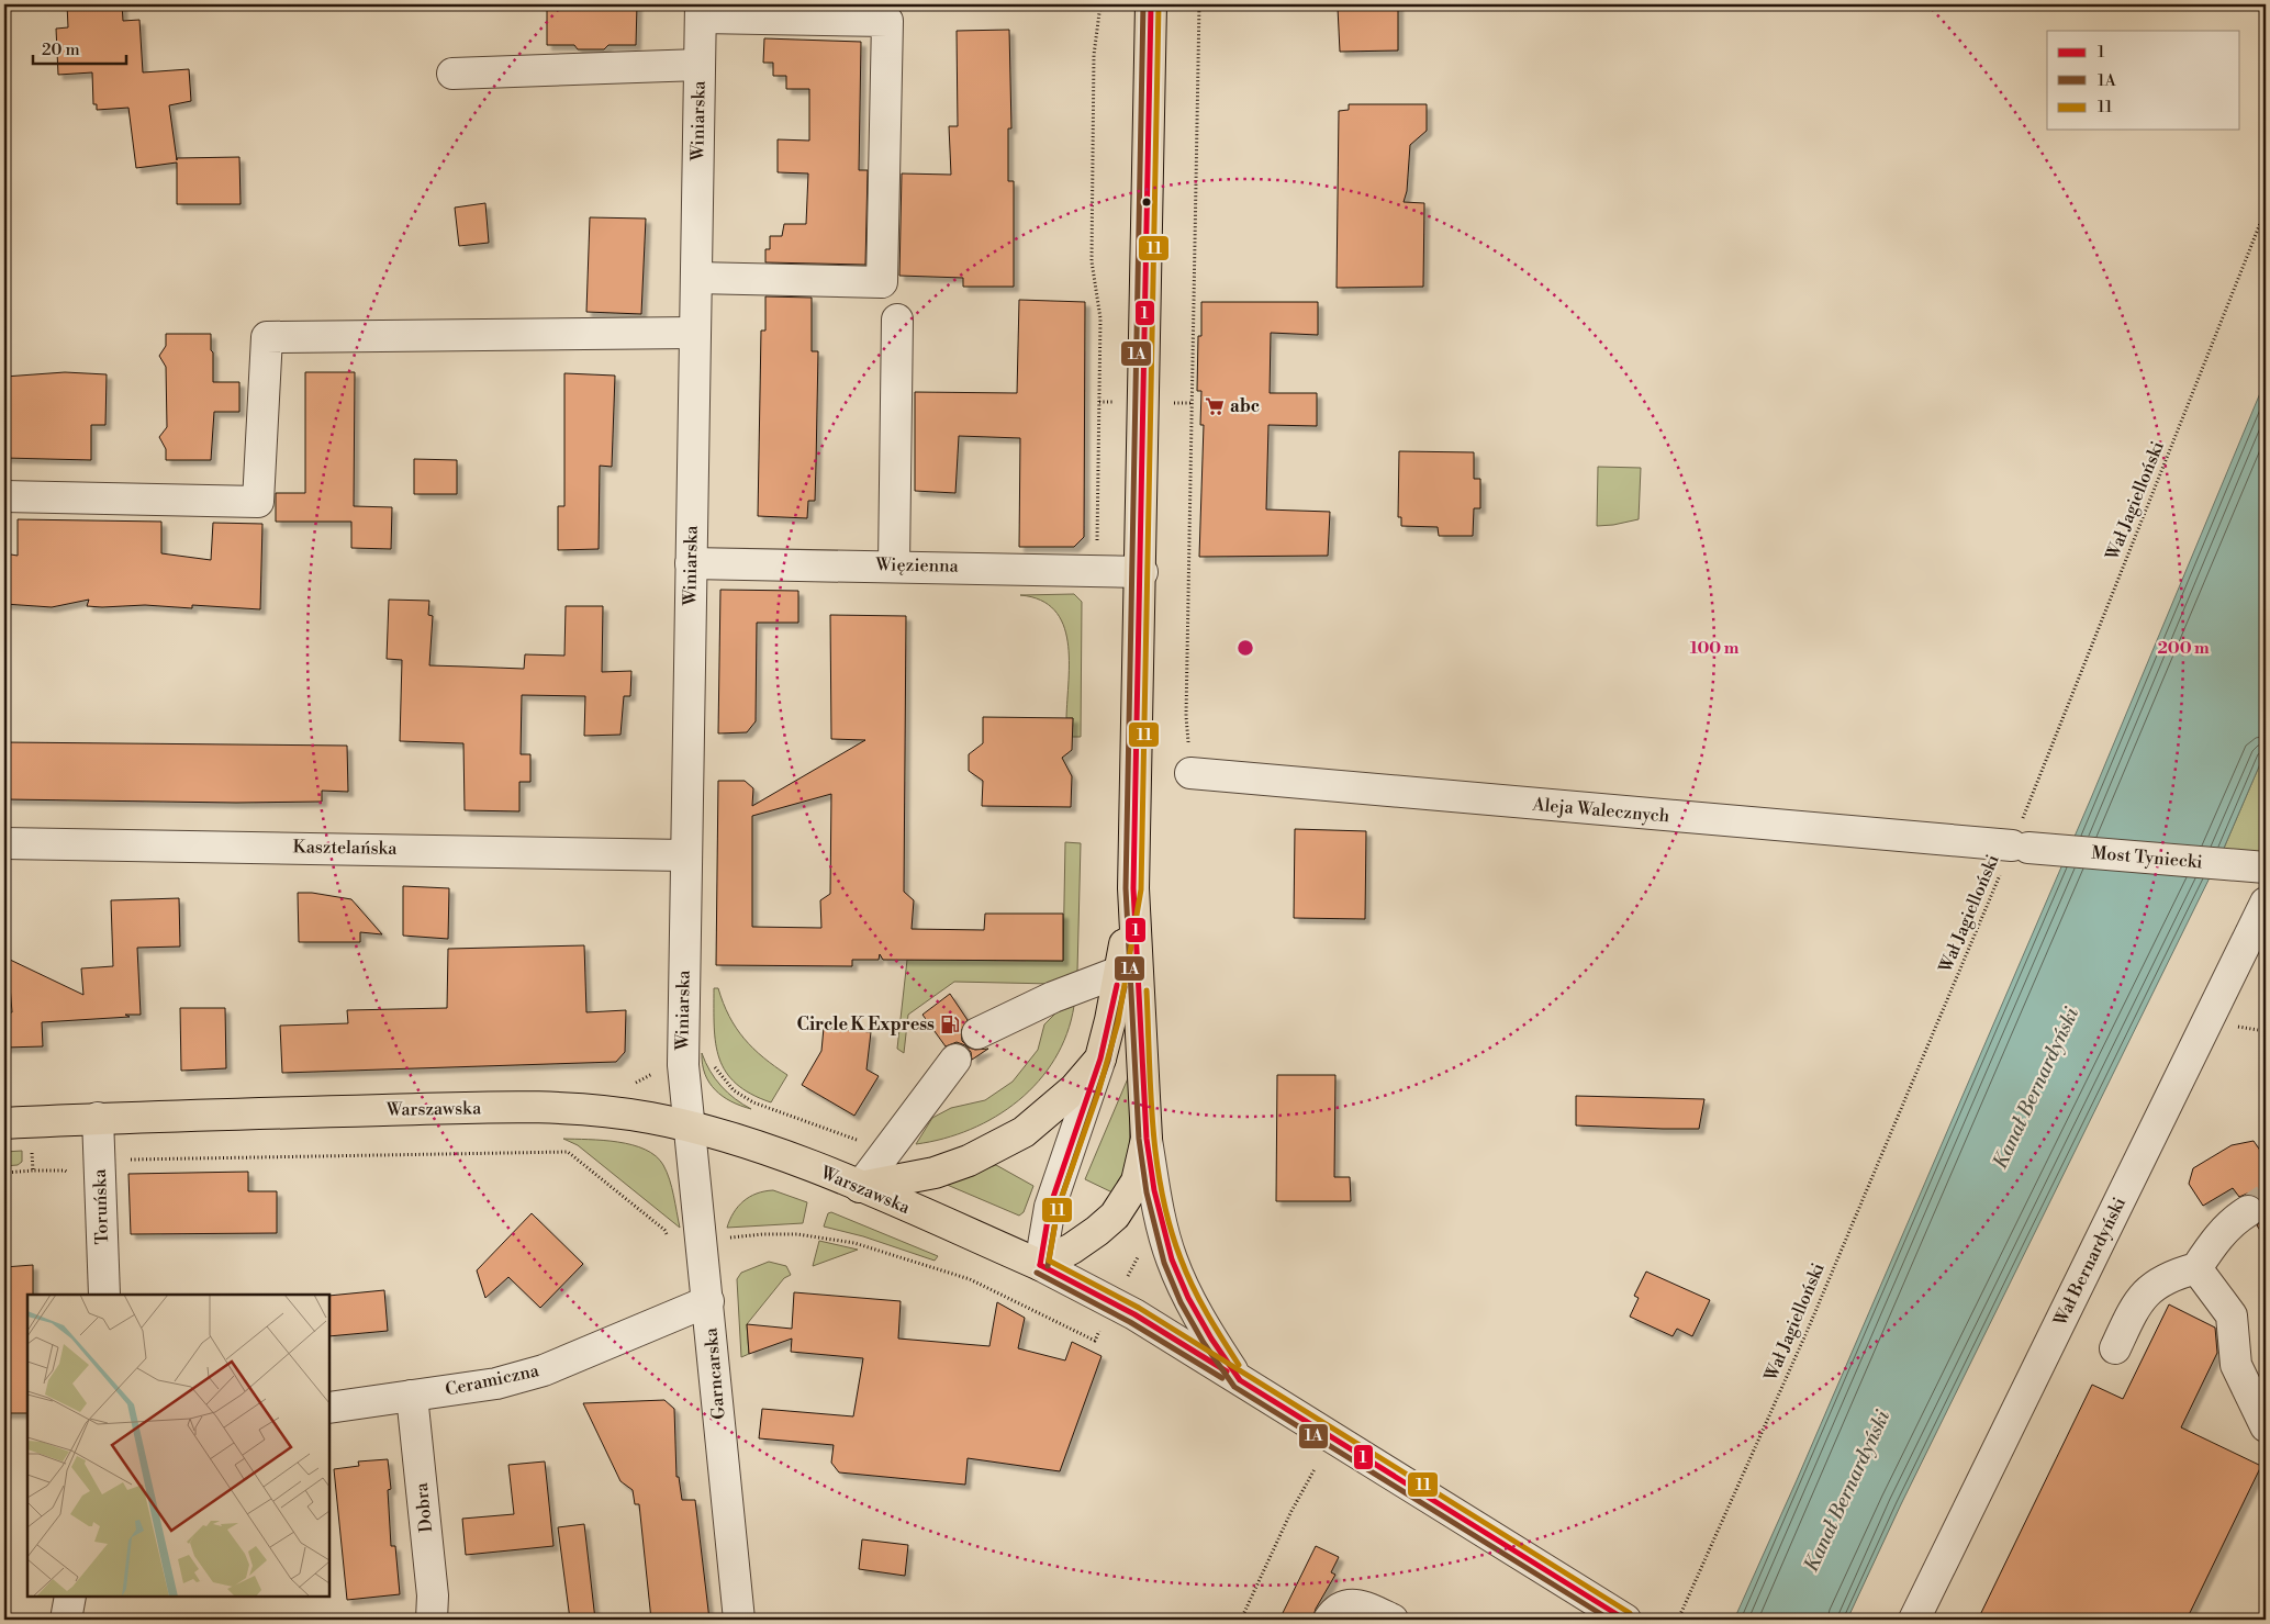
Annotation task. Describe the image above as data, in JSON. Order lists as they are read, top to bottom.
{
  "streets": {
    "main road": ["Warszawska"],
    "street": [
      "Winiarska",
      "Więzienna",
      "Aleja Walecznych",
      "Kasztelańska",
      "Most Tyniecki",
      "Toruńska",
      "Wał Bernardyński",
      "Garncarska",
      "Ceramiczna",
      "Dobra"
    ],
    "path": ["Wał Jagielloński"]
  },
  "crossings": [
    ["Winiarska", "Więzienna"],
    ["Winiarska", "Kasztelańska"],
    ["Winiarska", "Warszawska"],
    ["Winiarska", "Garncarska"],
    ["Wał Jagielloński", "Aleja Walecznych"],
    ["Wał Jagielloński", "Most Tyniecki"],
    ["Aleja Walecznych", "Most Tyniecki"],
    ["Warszawska", "Toruńska"],
    ["Warszawska", "Garncarska"],
    ["Garncarska", "Ceramiczna"],
    ["Ceramiczna", "Dobra"]
  ],
  "water": ["Kanał Bernardyński"],
  "places": {
    "supermarket": ["abc"],
    "fuel station": ["Circle K Express"]
  },
  "lines": ["transit line 1", "transit line 1A", "transit line 11"],
  "legend": ["1", "1A", "11"],
  "scale_bar": "20 m",
  "rings": ["100 m", "200 m"]
}
